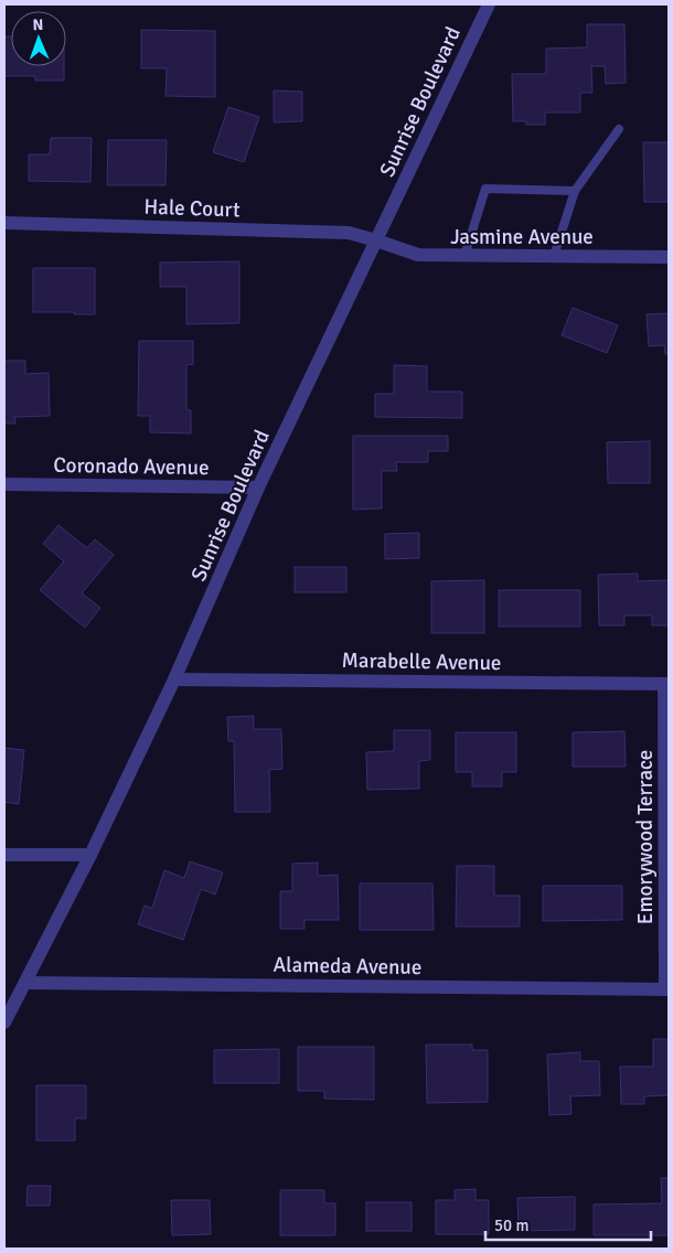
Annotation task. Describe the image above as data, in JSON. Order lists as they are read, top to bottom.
{
  "streets": {
    "street": [
      "Sunrise Boulevard",
      "Hale Court",
      "Jasmine Avenue",
      "Coronado Avenue",
      "Marabelle Avenue",
      "Emorywood Terrace",
      "Alameda Avenue"
    ]
  },
  "crossings": [
    ["Sunrise Boulevard", "Hale Court"],
    ["Sunrise Boulevard", "Jasmine Avenue"],
    ["Sunrise Boulevard", "Coronado Avenue"],
    ["Sunrise Boulevard", "Marabelle Avenue"],
    ["Sunrise Boulevard", "Alameda Avenue"],
    ["Hale Court", "Jasmine Avenue"],
    ["Marabelle Avenue", "Emorywood Terrace"],
    ["Emorywood Terrace", "Alameda Avenue"]
  ],
  "scale_bar": "50 m",
  "north": "top"
}
